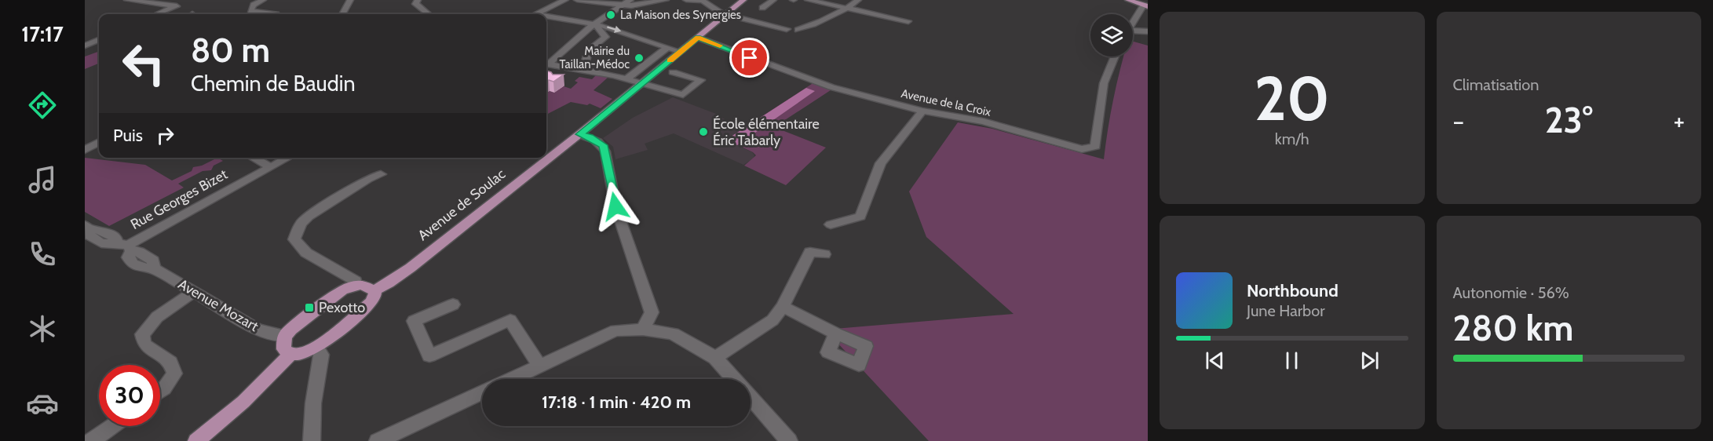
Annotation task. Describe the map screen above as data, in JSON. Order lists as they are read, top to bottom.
{
  "streets": {
    "main road": ["Avenue de Soulac"],
    "street": ["Avenue de la Croix", "Rue Georges Bizet", "Avenue Mozart"]
  },
  "crossings": [
    ["Avenue de la Croix", "Avenue de Soulac"],
    ["Rue Georges Bizet", "Avenue Mozart"]
  ],
  "places": {
    "other": ["La Maison des Synergies", "Mairie du Taillan-Médoc", "École élémentaire Éric Tabarly"],
    "transit": ["Pexotto"]
  },
  "page": {
    "tabs": "17:17",
    "tile": [
      ["20", "km/h"],
      "Climatisation",
      ["Autonomie · 56%", "280 km"]
    ],
    "turn": ["80 m", "Chemin de Baudin"],
    "heat": ["−", "23°", "+"],
    "then": "Puis",
    "song": ["Northbound", "June Harbor"],
    "limit": "30",
    "trip": "17:18 · 1 min · 420 m"
  }
}
